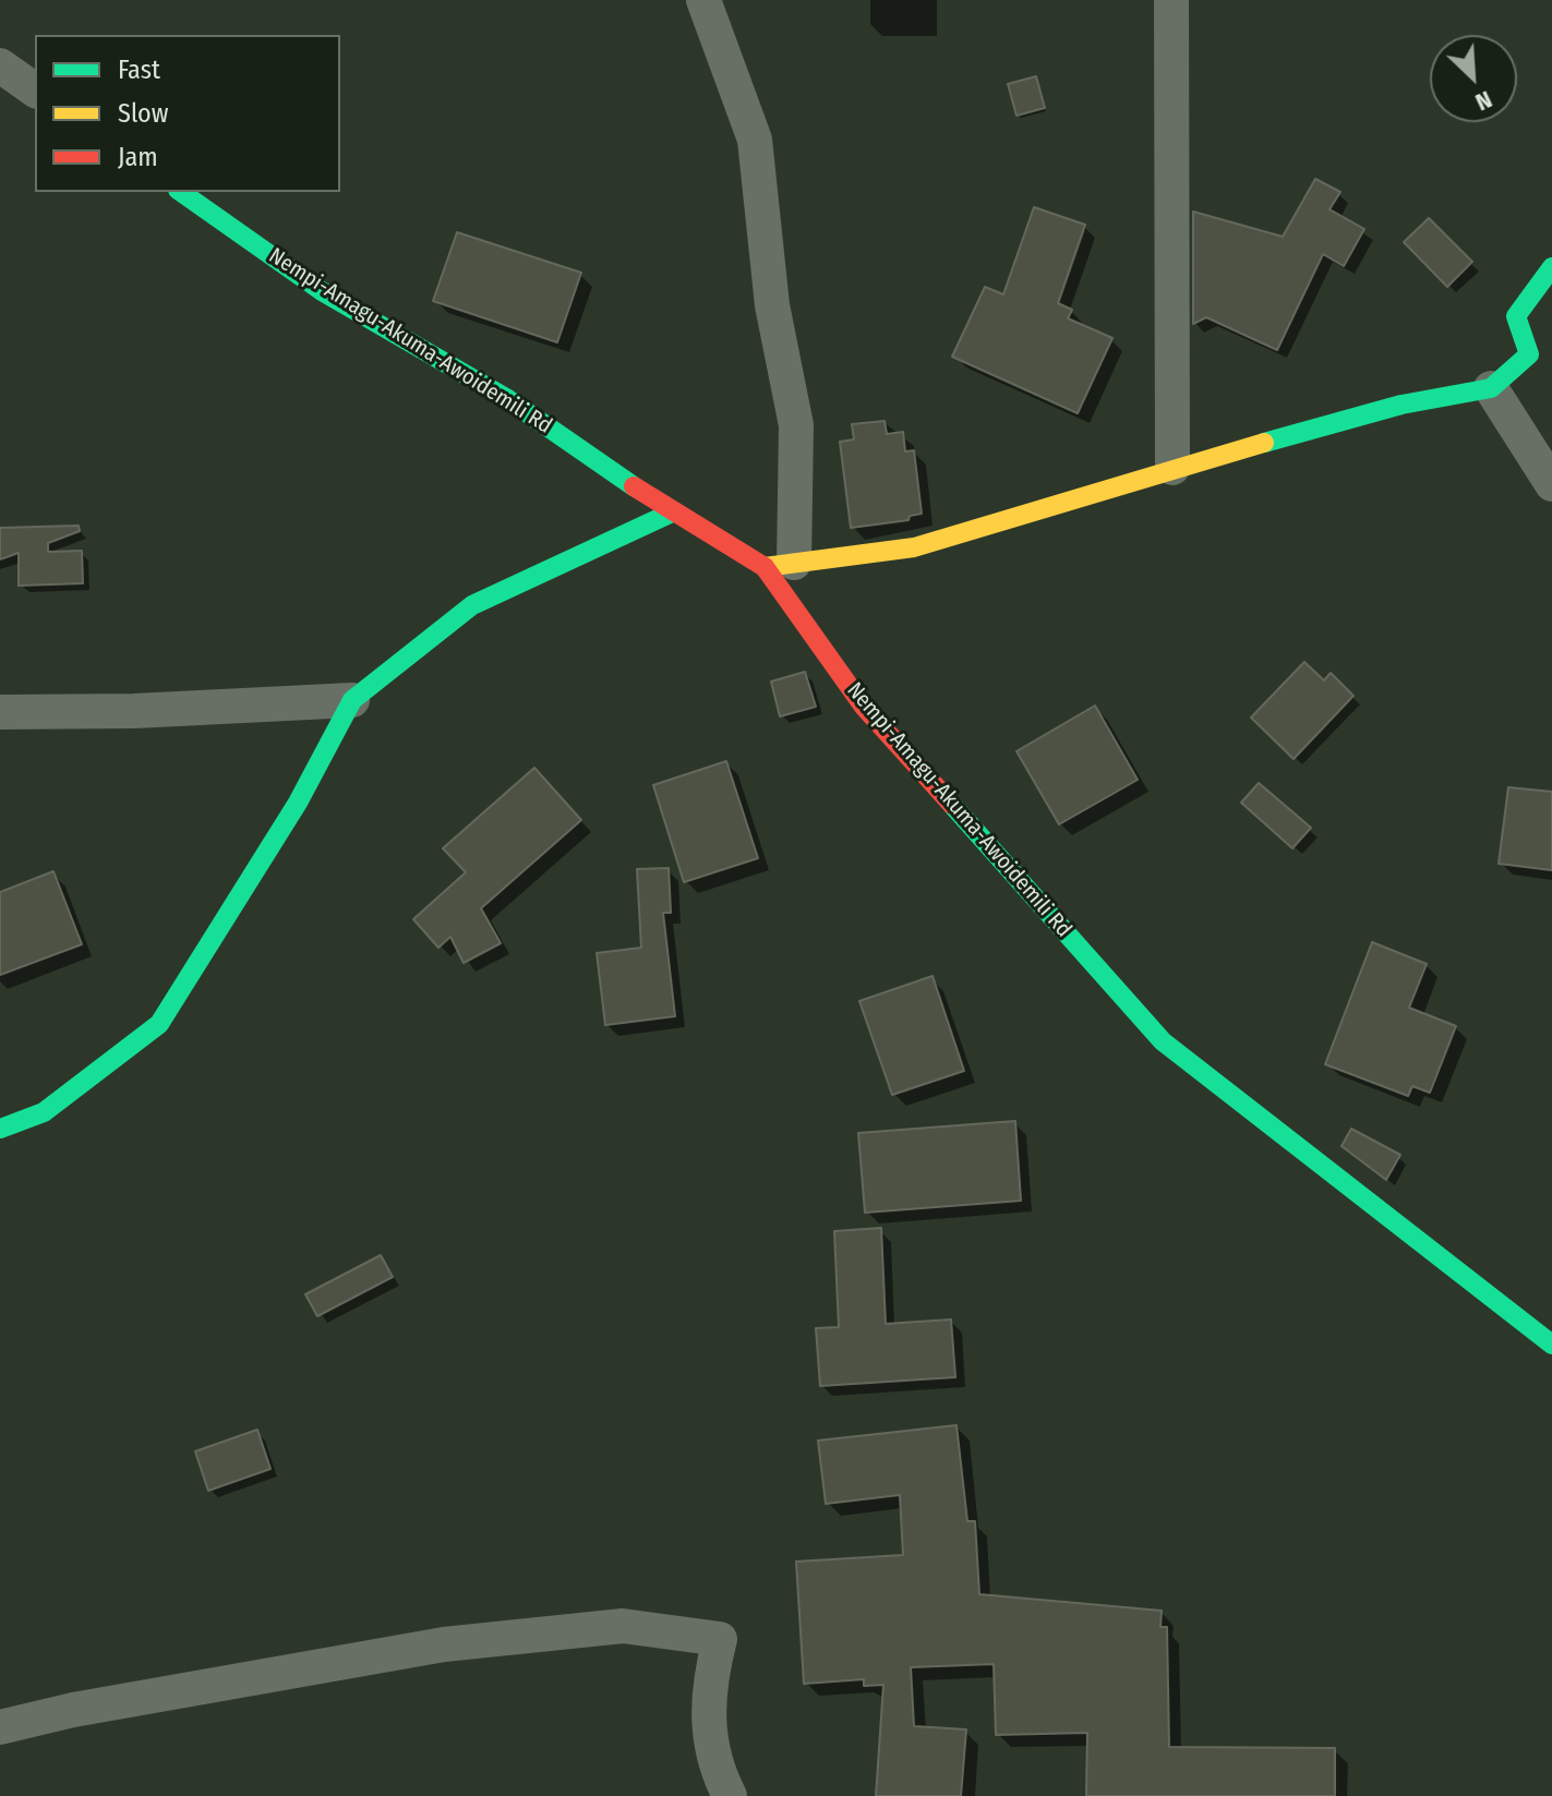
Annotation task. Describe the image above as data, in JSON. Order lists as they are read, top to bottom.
{
  "streets": {
    "street": ["Nempi-Amagu-Akuma-Awoidemili Rd"]
  },
  "legend": ["Fast", "Slow", "Jam"],
  "north": "bottom right"
}
